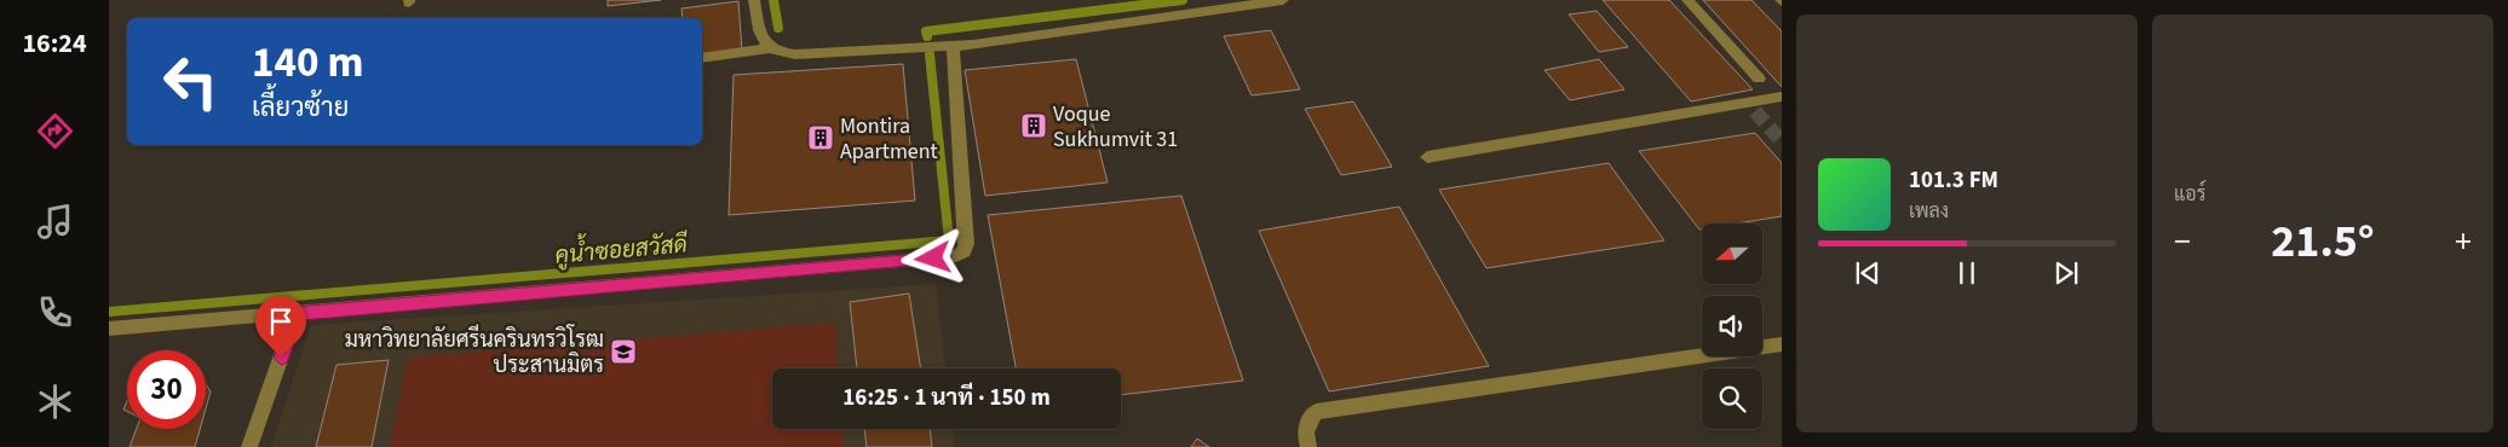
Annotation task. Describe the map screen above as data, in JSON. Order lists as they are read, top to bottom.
{
  "water": ["คูน้ำซอยสวัสดี"],
  "places": {
    "building": ["Voque Sukhumvit 31", "Montira Apartment"],
    "school or university": ["มหาวิทยาลัยศรีนครินทรวิโรฒ ประสานมิตร"]
  },
  "north": "left",
  "page": {
    "tabs": "16:24",
    "tile": "แอร์",
    "turn": ["140 m", "เลี้ยวซ้าย"],
    "song": ["101.3 FM", "เพลง"],
    "heat": ["−", "21.5°", "+"],
    "limit": "30",
    "trip": "16:25 · 1 นาที · 150 m"
  }
}
